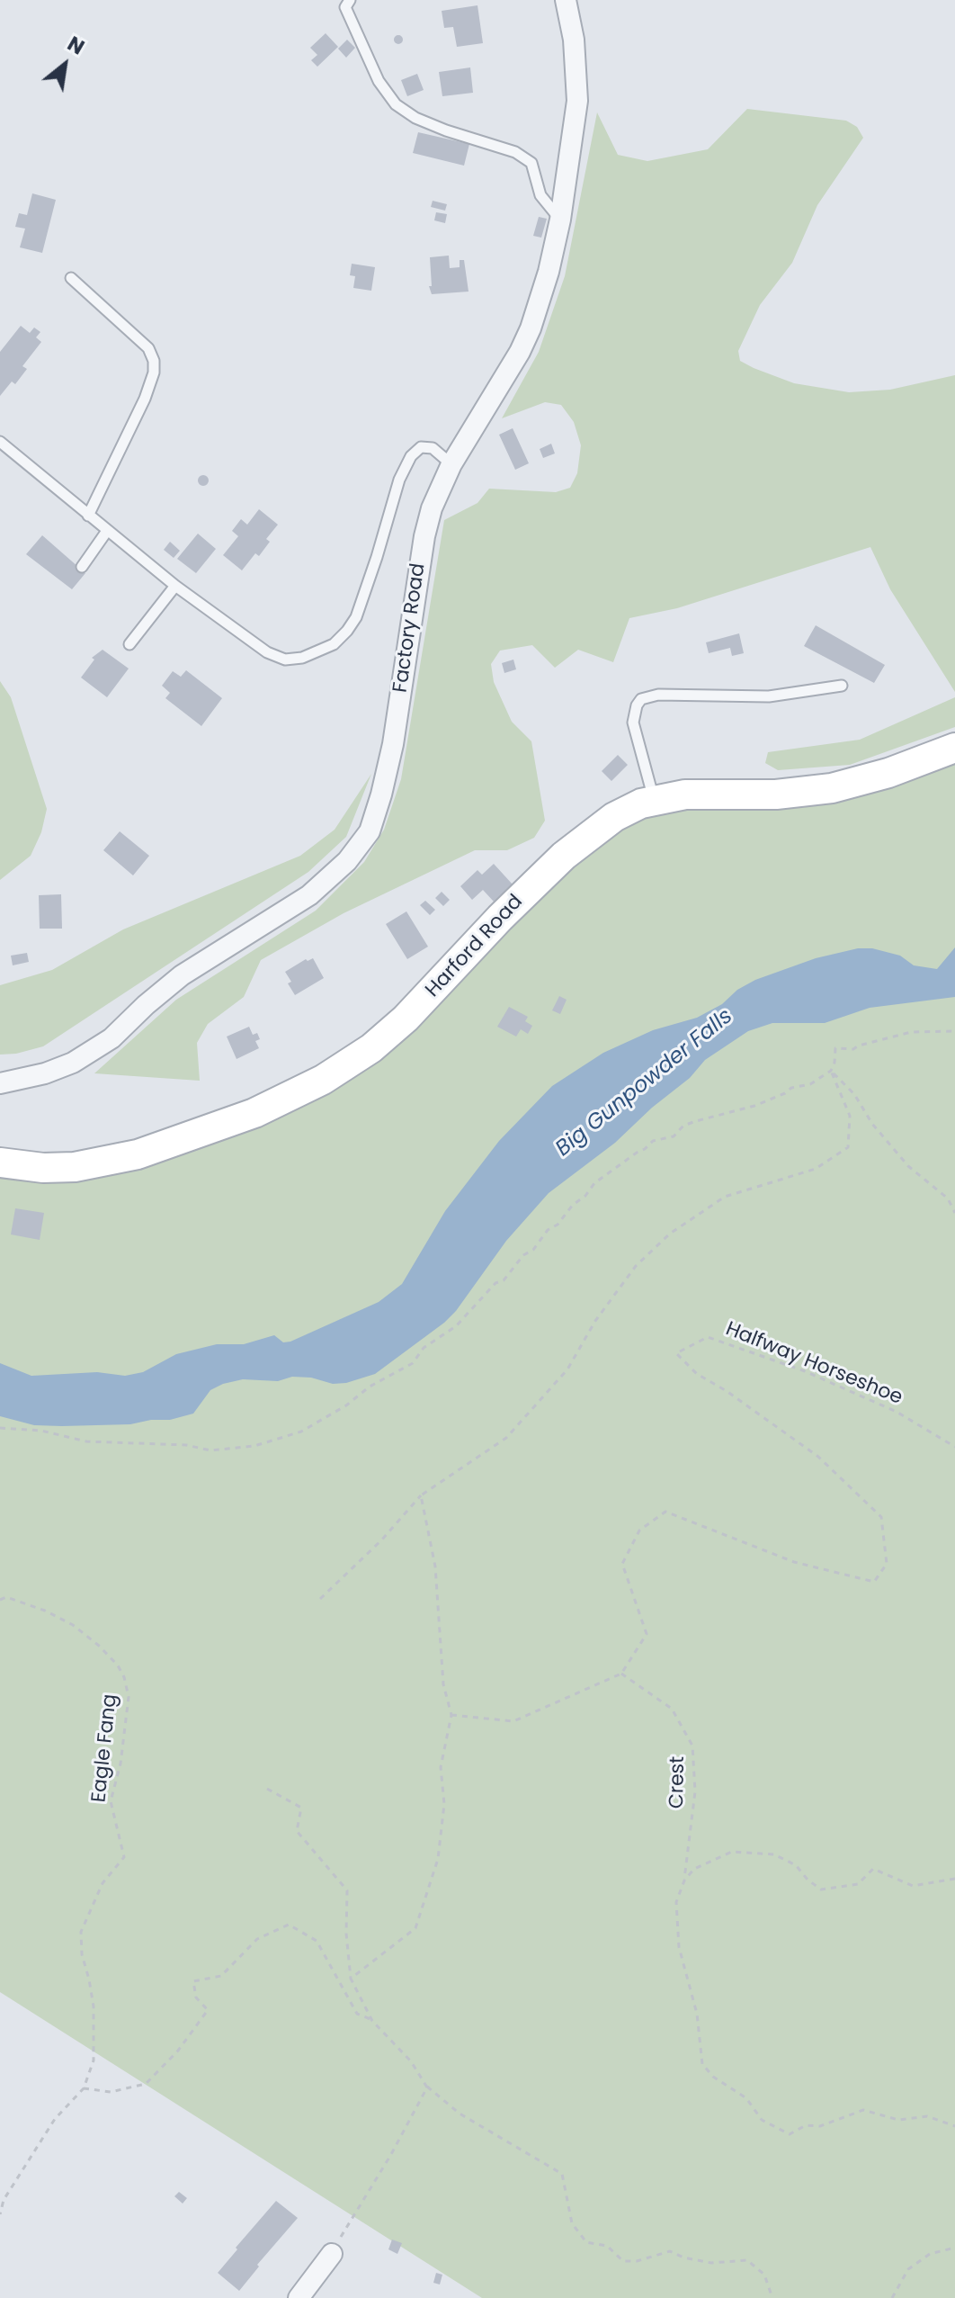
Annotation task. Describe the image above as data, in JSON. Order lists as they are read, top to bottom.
{
  "streets": {
    "main road": ["Harford Road"],
    "street": ["Factory Road"],
    "path": ["Halfway Horseshoe", "Eagle Fang", "Crest"]
  },
  "crossings": [
    ["Halfway Horseshoe", "Crest"]
  ],
  "water": ["Big Gunpowder Falls"],
  "north": "top right"
}
